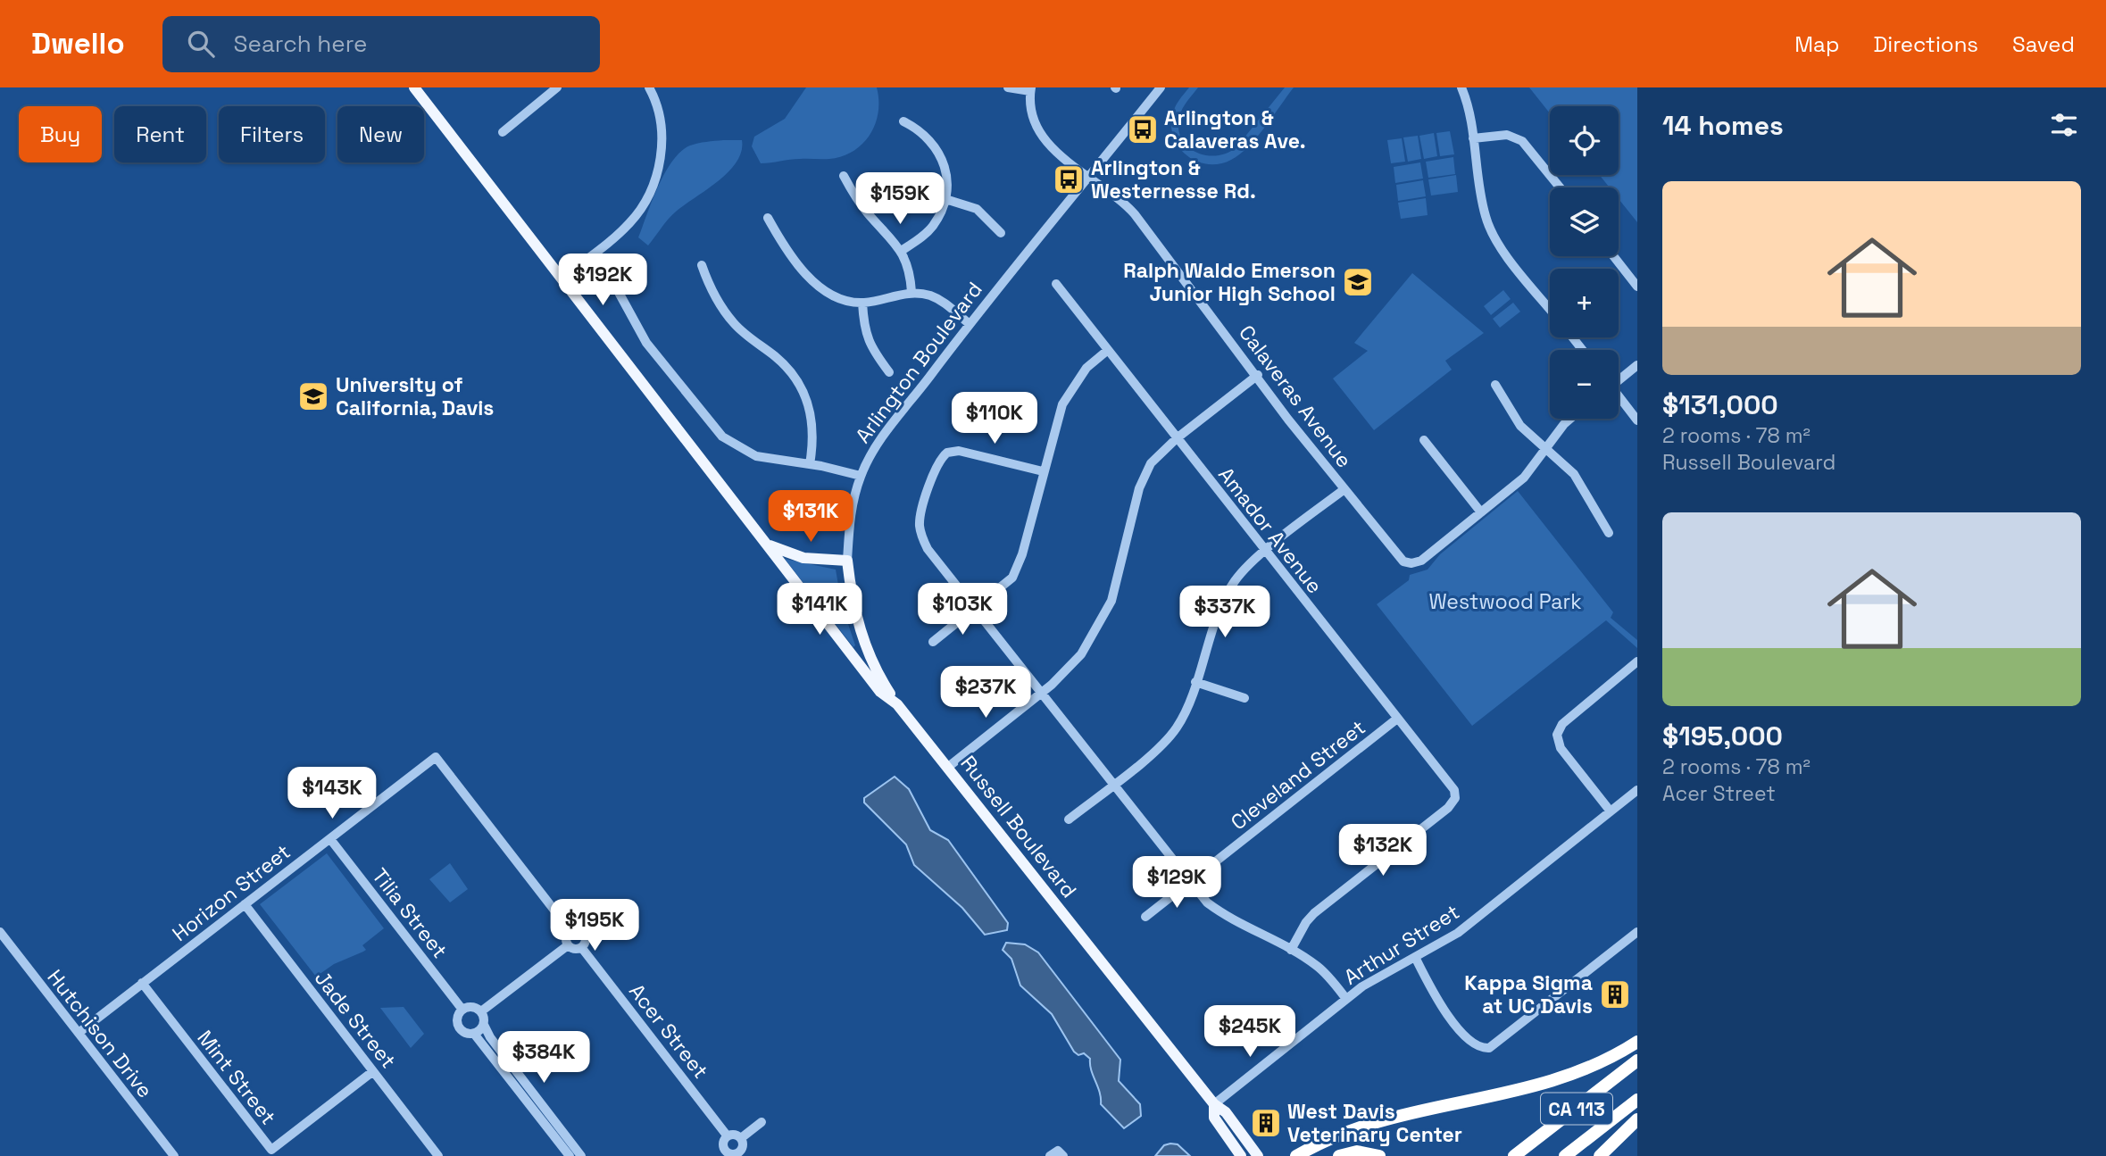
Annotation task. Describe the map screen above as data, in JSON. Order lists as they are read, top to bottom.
{
  "streets": {
    "highway": ["CA 113"],
    "main road": ["Arlington Boulevard", "Russell Boulevard"],
    "street": [
      "Calaveras Avenue",
      "Amador Avenue",
      "Cleveland Street",
      "Horizon Street",
      "Tilia Street",
      "Arthur Street",
      "Jade Street",
      "Acer Street",
      "Hutchison Drive",
      "Mint Street"
    ]
  },
  "crossings": [
    ["Arlington Boulevard", "Calaveras Avenue"],
    ["Arlington Boulevard", "Russell Boulevard"],
    ["Amador Avenue", "Cleveland Street"],
    ["Russell Boulevard", "Arthur Street"],
    ["Horizon Street", "Tilia Street"],
    ["Horizon Street", "Jade Street"],
    ["Horizon Street", "Acer Street"],
    ["Horizon Street", "Hutchison Drive"],
    ["Horizon Street", "Mint Street"],
    ["Jade Street", "Mint Street"]
  ],
  "parks": ["Westwood Park"],
  "places": {
    "bus stop": ["Arlington & Calaveras Ave.", "Arlington & Westernesse Rd."],
    "school or university": ["Ralph Waldo Emerson Junior High School", "University of California, Davis"],
    "building": ["Kappa Sigma at UC Davis", "West Davis Veterinary Center"]
  },
  "page": {
    "header": "Dwello",
    "search": "Search here",
    "nav": ["Map", "Directions", "Saved"],
    "heading": "14 homes",
    "map_buttons": ["+", "−"],
    "chip": [
      "Buy",
      "Rent",
      "Filters",
      "New"
    ],
    "list": [
      {
        "name": "$131,000",
        "note": "2 rooms · 78 m² · Russell Boulevard"
      },
      {
        "name": "$195,000",
        "note": "2 rooms · 78 m² · Acer Street"
      }
    ],
    "price": [
      "$159K",
      "$192K",
      "$110K",
      "$131K",
      "$141K",
      "$103K",
      "$337K",
      "$237K",
      "$143K",
      "$132K",
      "$129K",
      "$195K",
      "$245K",
      "$384K"
    ]
  }
}
